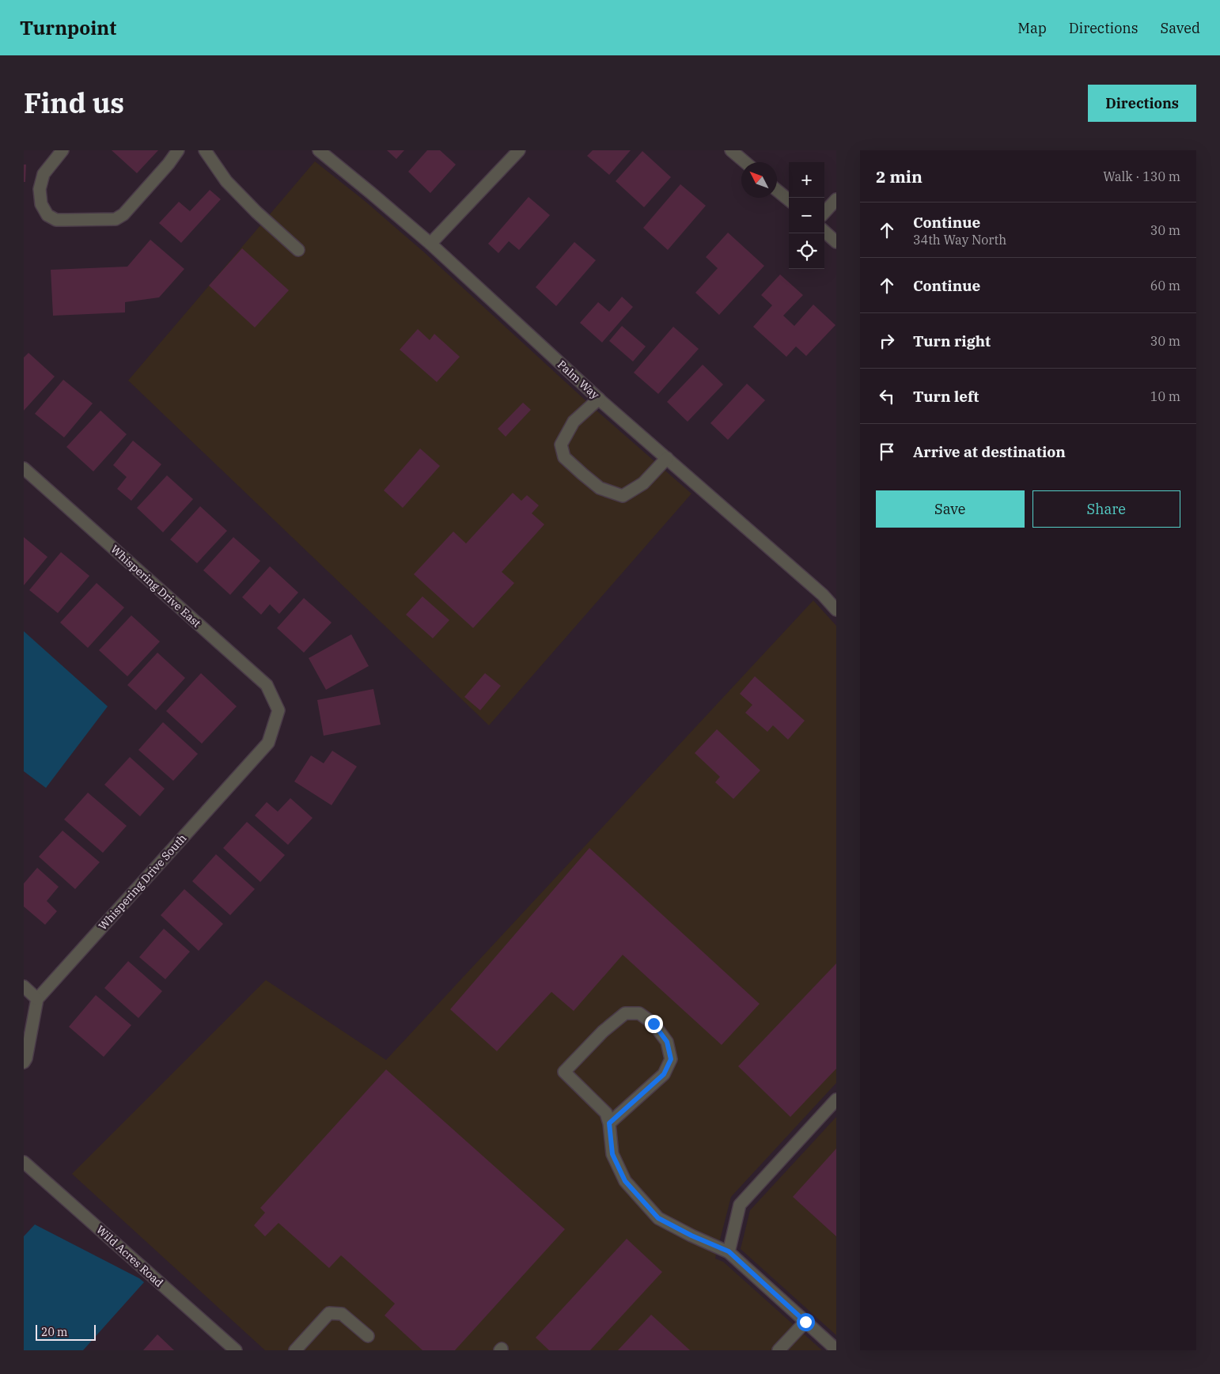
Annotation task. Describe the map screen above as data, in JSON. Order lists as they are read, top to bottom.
{
  "streets": {
    "street": [
      "Palm Way",
      "Whispering Drive East",
      "Whispering Drive South",
      "Wild Acres Road"
    ]
  },
  "crossings": [
    ["Whispering Drive East", "Whispering Drive South"]
  ],
  "scale_bar": "20 m",
  "north": "top left",
  "page": {
    "header": "Turnpoint",
    "nav": ["Map", "Directions", "Saved"],
    "title": "Find us",
    "buttons": [
      "Directions",
      ["Save", "Share"]
    ],
    "heading": ["2 min", "Walk · 130 m"],
    "map_buttons": ["+", "−"],
    "list": [
      ["Continue", "34th Way North", "30 m"],
      ["Continue", "60 m"],
      ["Turn right", "30 m"],
      ["Turn left", "10 m"],
      "Arrive at destination"
    ],
    "scale": "20 m"
  }
}
